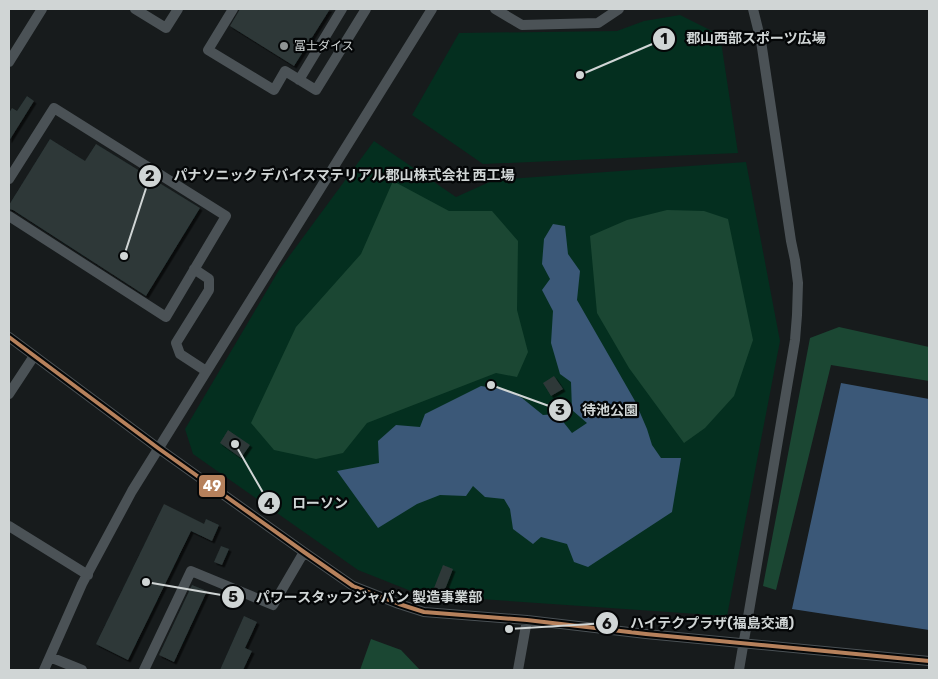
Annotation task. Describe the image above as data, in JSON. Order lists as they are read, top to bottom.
{
  "places": [
    "冨士ダイス",
    "郡山西部スポーツ広場",
    "パナソニック デバイスマテリアル郡山株式会社 西工場",
    "待池公園",
    "ローソン",
    "パワースタッフジャパン 製造事業部",
    "ハイテクプラザ(福島交通)"
  ],
  "lines": ["transit line 49"]
}
